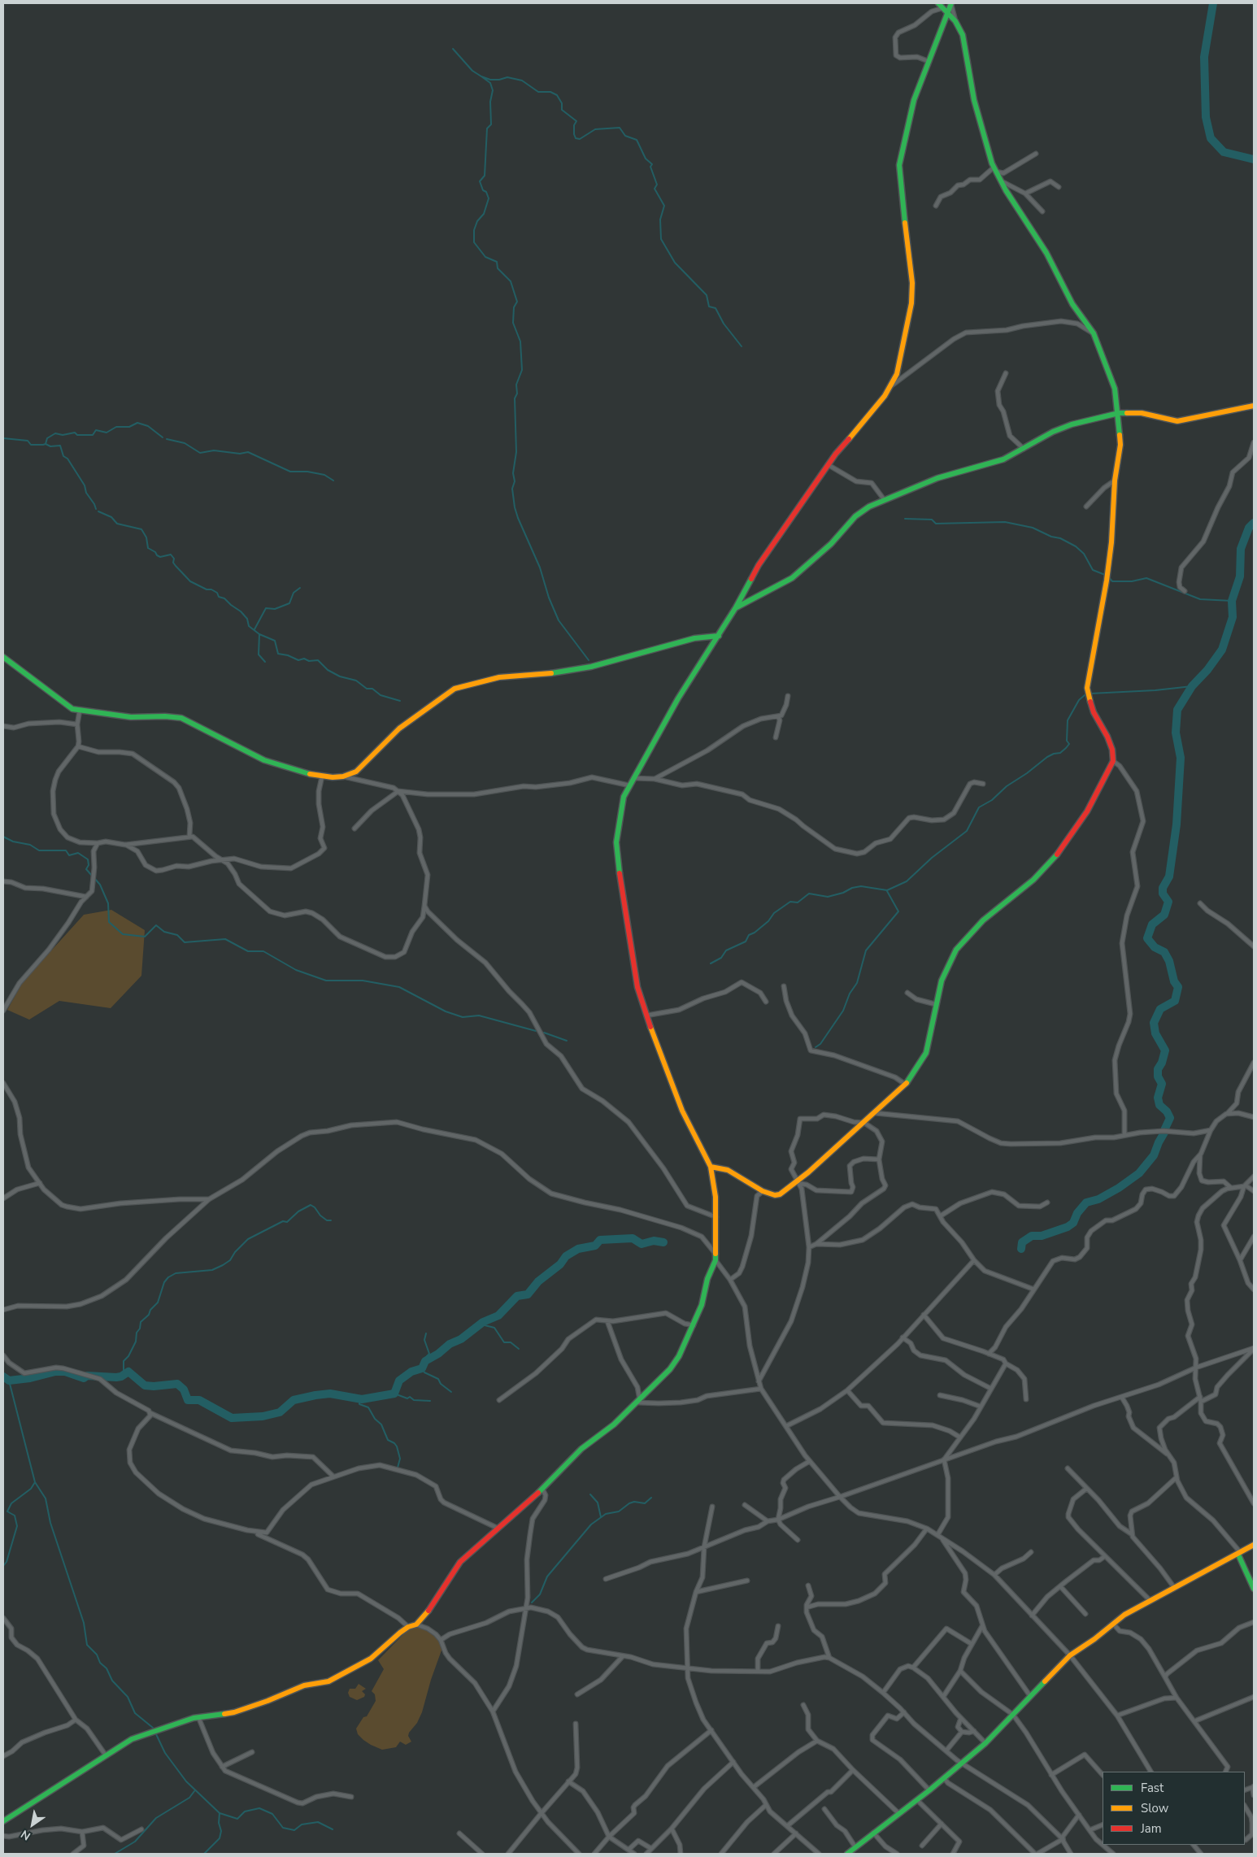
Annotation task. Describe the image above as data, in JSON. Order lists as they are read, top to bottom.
{
  "legend": ["Fast", "Slow", "Jam"],
  "north": "bottom left"
}
